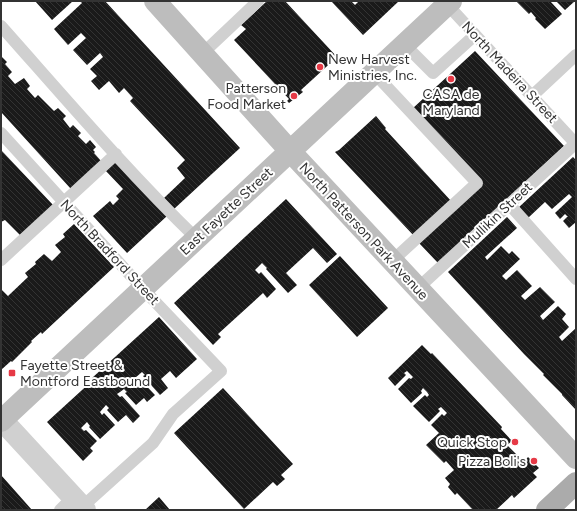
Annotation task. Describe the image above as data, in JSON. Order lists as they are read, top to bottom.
{
  "streets": {
    "street": ["East Fayette Street", "North Patterson Park Avenue"],
    "lane": ["North Madeira Street", "Mullikin Street", "North Bradford Street"]
  },
  "crossings": [
    ["North Madeira Street", "East Fayette Street"],
    ["North Madeira Street", "Mullikin Street"],
    ["East Fayette Street", "North Patterson Park Avenue"],
    ["East Fayette Street", "North Bradford Street"],
    ["Mullikin Street", "North Patterson Park Avenue"]
  ],
  "places": {
    "other": [
      "New Harvest Ministries, Inc.",
      "CASA de Maryland",
      "Patterson Food Market",
      "Quick Stop",
      "Pizza Boli's"
    ],
    "transit": ["Fayette Street & Montford Eastbound"]
  }
}
